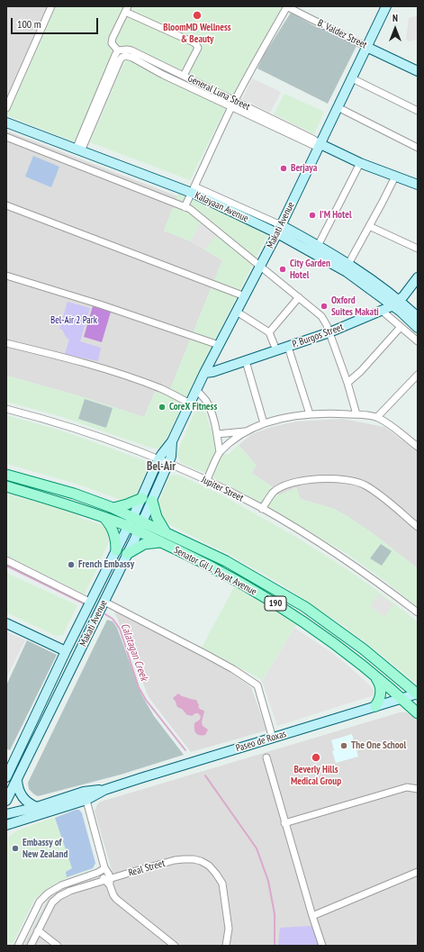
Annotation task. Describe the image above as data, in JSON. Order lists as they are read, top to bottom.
{
  "streets": {
    "main road": [
      "B. Valdez Street",
      "General Luna Street",
      "Kalayaan Avenue",
      "Makati Avenue",
      "P. Burgos Street",
      "Senator Gil J. Puyat Avenue",
      "190",
      "Paseo de Roxas"
    ],
    "street": ["Jupiter Street", "Real Street"]
  },
  "crossings": [
    ["B. Valdez Street", "Makati Avenue"],
    ["General Luna Street", "Kalayaan Avenue"],
    ["General Luna Street", "Makati Avenue"],
    ["Kalayaan Avenue", "Makati Avenue"],
    ["Kalayaan Avenue", "P. Burgos Street"],
    ["Makati Avenue", "P. Burgos Street"],
    ["Makati Avenue", "Jupiter Street"],
    ["Makati Avenue", "Senator Gil J. Puyat Avenue"],
    ["Senator Gil J. Puyat Avenue", "Paseo de Roxas"]
  ],
  "districts": ["Bel-Air"],
  "water": ["Calatagan Creek"],
  "parks": ["Bel-Air 2 Park"],
  "places": [
    "BloomMD Wellness & Beauty",
    "Berjaya",
    "I’M Hotel",
    "City Garden Hotel",
    "Oxford Suites Makati",
    "CoreX Fitness",
    "French Embassy",
    "The One School",
    "Beverly Hills Medical Group",
    "Embassy of New Zealand"
  ],
  "scale_bar": "100 m",
  "north": "top"
}
